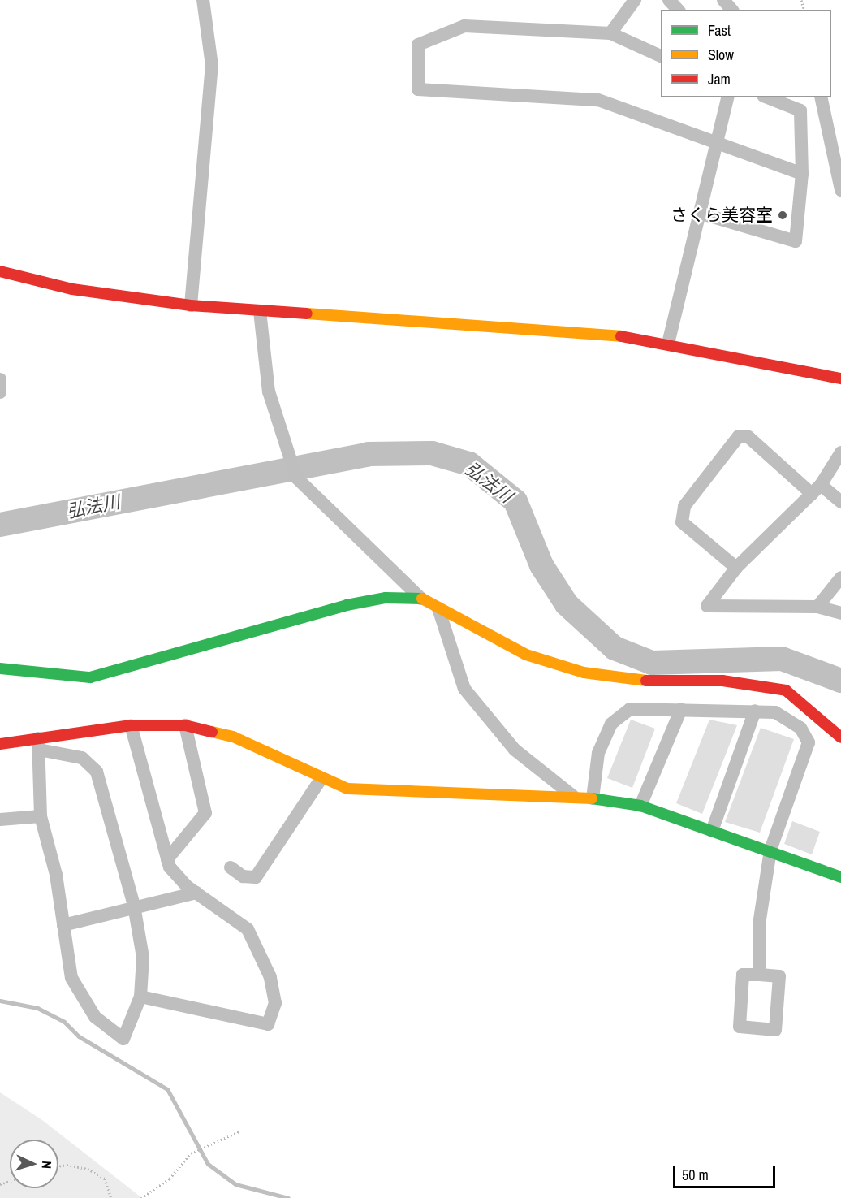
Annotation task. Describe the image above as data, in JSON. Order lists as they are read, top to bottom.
{
  "water": ["弘法川"],
  "places": ["さくら美容室"],
  "legend": ["Fast", "Slow", "Jam"],
  "scale_bar": "50 m",
  "north": "right"
}
